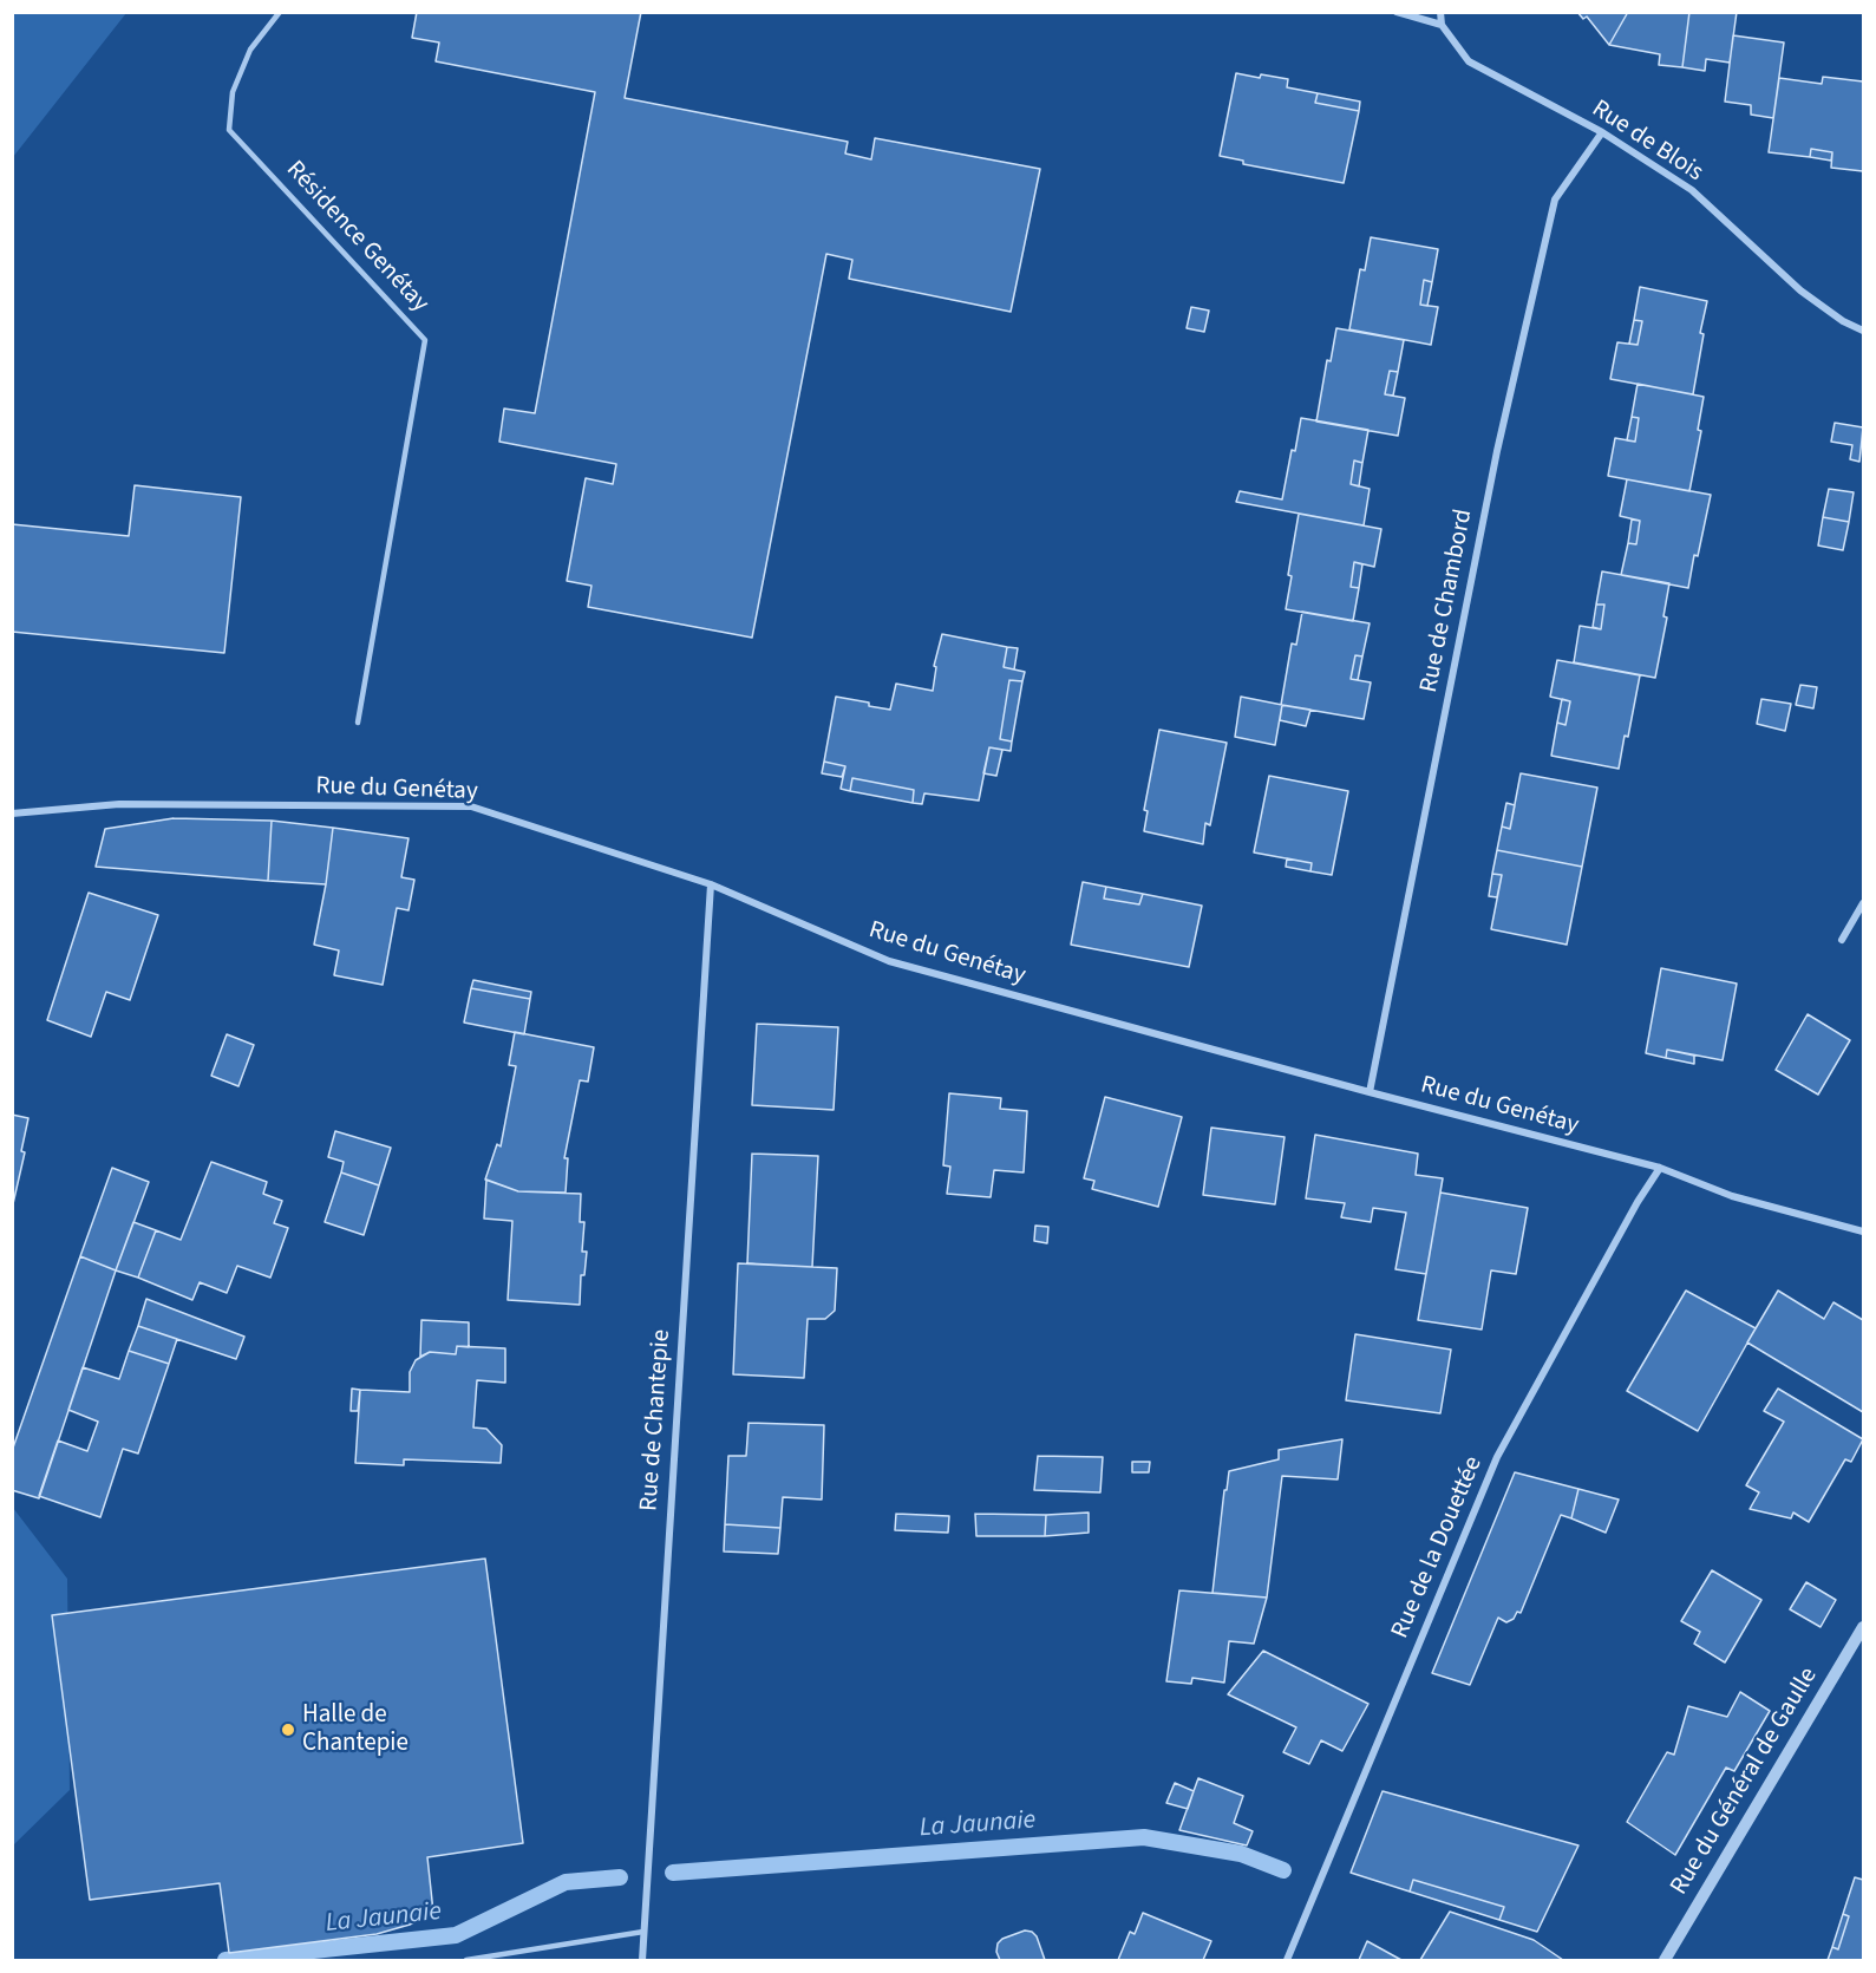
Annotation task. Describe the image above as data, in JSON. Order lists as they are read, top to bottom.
{
  "streets": {
    "street": [
      "Rue de Blois",
      "Rue de Chambord",
      "Rue du Genétay",
      "Rue de Chantepie",
      "Rue de la Douettée",
      "Rue du Général de Gaulle"
    ],
    "lane": ["Résidence Genétay"]
  },
  "crossings": [
    ["Rue de Blois", "Rue de Chambord"],
    ["Rue de Chambord", "Rue du Genétay"],
    ["Rue du Genétay", "Rue de Chantepie"],
    ["Rue du Genétay", "Rue de la Douettée"]
  ],
  "water": ["La Jaunaie"],
  "places": ["Halle de Chantepie"]
}
